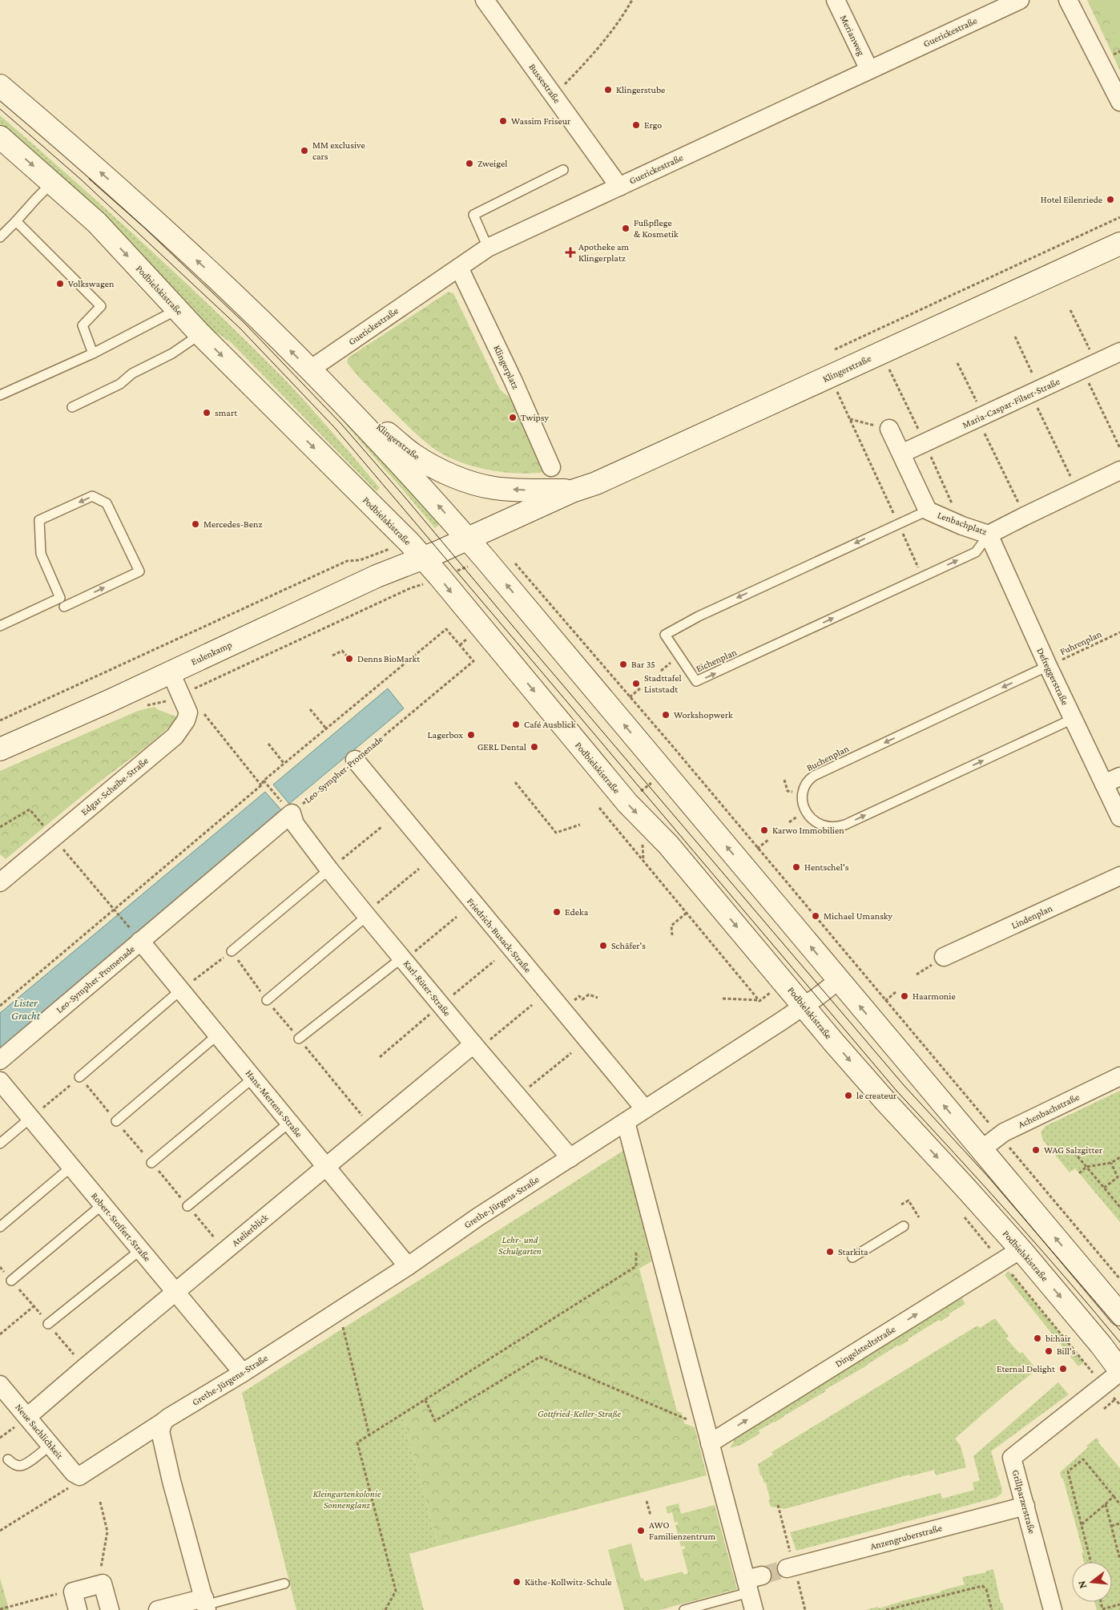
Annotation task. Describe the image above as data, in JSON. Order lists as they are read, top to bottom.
{
  "streets": {
    "main road": ["Podbielskistraße", "Klingerstraße", "Eulenkamp"],
    "street": [
      "Guerickestraße",
      "Merianweg",
      "Bussestraße",
      "Klingerplatz",
      "Maria-Caspar-Filser-Straße",
      "Lenbachplatz",
      "Defreggerstraße",
      "Leo-Sympher-Promenade",
      "Edgar-Scheibe-Straße",
      "Lindenplan",
      "Friedrich-Busack-Straße",
      "Karl-Rüter-Straße",
      "Hans-Mertens-Straße",
      "Achenbachstraße",
      "Grethe-Jürgens-Straße",
      "Robert-Stoffert-Straße",
      "Atelierblick",
      "Dingelstedtstraße",
      "Neue Sachlichkeit",
      "Grillparzerstraße",
      "Anzengruberstraße"
    ],
    "lane": ["Eichenplan", "Buchenplan"],
    "path": ["Fuhrenplan"]
  },
  "crossings": [
    ["Guerickestraße", "Merianweg"],
    ["Guerickestraße", "Bussestraße"],
    ["Guerickestraße", "Klingerplatz"],
    ["Guerickestraße", "Klingerstraße"],
    ["Podbielskistraße", "Klingerstraße"],
    ["Podbielskistraße", "Eulenkamp"],
    ["Podbielskistraße", "Grethe-Jürgens-Straße"],
    ["Podbielskistraße", "Dingelstedtstraße"],
    ["Podbielskistraße", "Grillparzerstraße"],
    ["Klingerstraße", "Eulenkamp"],
    ["Maria-Caspar-Filser-Straße", "Lenbachplatz"],
    ["Lenbachplatz", "Eichenplan"],
    ["Lenbachplatz", "Defreggerstraße"],
    ["Fuhrenplan", "Defreggerstraße"],
    ["Fuhrenplan", "Buchenplan"],
    ["Eulenkamp", "Edgar-Scheibe-Straße"],
    ["Eichenplan", "Defreggerstraße"],
    ["Defreggerstraße", "Buchenplan"],
    ["Leo-Sympher-Promenade", "Friedrich-Busack-Straße"],
    ["Leo-Sympher-Promenade", "Karl-Rüter-Straße"],
    ["Leo-Sympher-Promenade", "Hans-Mertens-Straße"],
    ["Friedrich-Busack-Straße", "Grethe-Jürgens-Straße"],
    ["Karl-Rüter-Straße", "Grethe-Jürgens-Straße"],
    ["Karl-Rüter-Straße", "Atelierblick"],
    ["Hans-Mertens-Straße", "Grethe-Jürgens-Straße"],
    ["Hans-Mertens-Straße", "Atelierblick"],
    ["Grethe-Jürgens-Straße", "Robert-Stoffert-Straße"],
    ["Grethe-Jürgens-Straße", "Neue Sachlichkeit"],
    ["Robert-Stoffert-Straße", "Atelierblick"],
    ["Atelierblick", "Neue Sachlichkeit"],
    ["Grillparzerstraße", "Anzengruberstraße"]
  ],
  "one_way": ["Dingelstedtstraße"],
  "water": ["Lister Gracht"],
  "parks": ["Lehr- und Schulgarten", "Gottfried-Keller-Straße", "Kleingartenkolonie Sonnenglanz"],
  "places": {
    "other": [
      "Klingerstube",
      "Wassim Friseur",
      "Ergo",
      "MM exclusive cars",
      "Zweigel",
      "Hotel Eilenriede",
      "Fußpflege & Kosmetik",
      "Volkswagen",
      "smart",
      "Twipsy",
      "Mercedes-Benz",
      "Denns BioMarkt",
      "Bar 35",
      "Stadttafel Liststadt",
      "Workshopwerk",
      "Café Ausblick",
      "Lagerbox",
      "GERL Dental",
      "Karwo Immobilien",
      "Hentschel's",
      "Edeka",
      "Michael Umansky",
      "Schäfer's",
      "Haarmonie",
      "le createur",
      "WAG Salzgitter",
      "Starkita",
      "bi:hair",
      "Bill's",
      "Eternal Delight",
      "AWO Familienzentrum",
      "Käthe-Kollwitz-Schule"
    ],
    "health": ["Apotheke am Klingerplatz"]
  },
  "north": "left"
}
